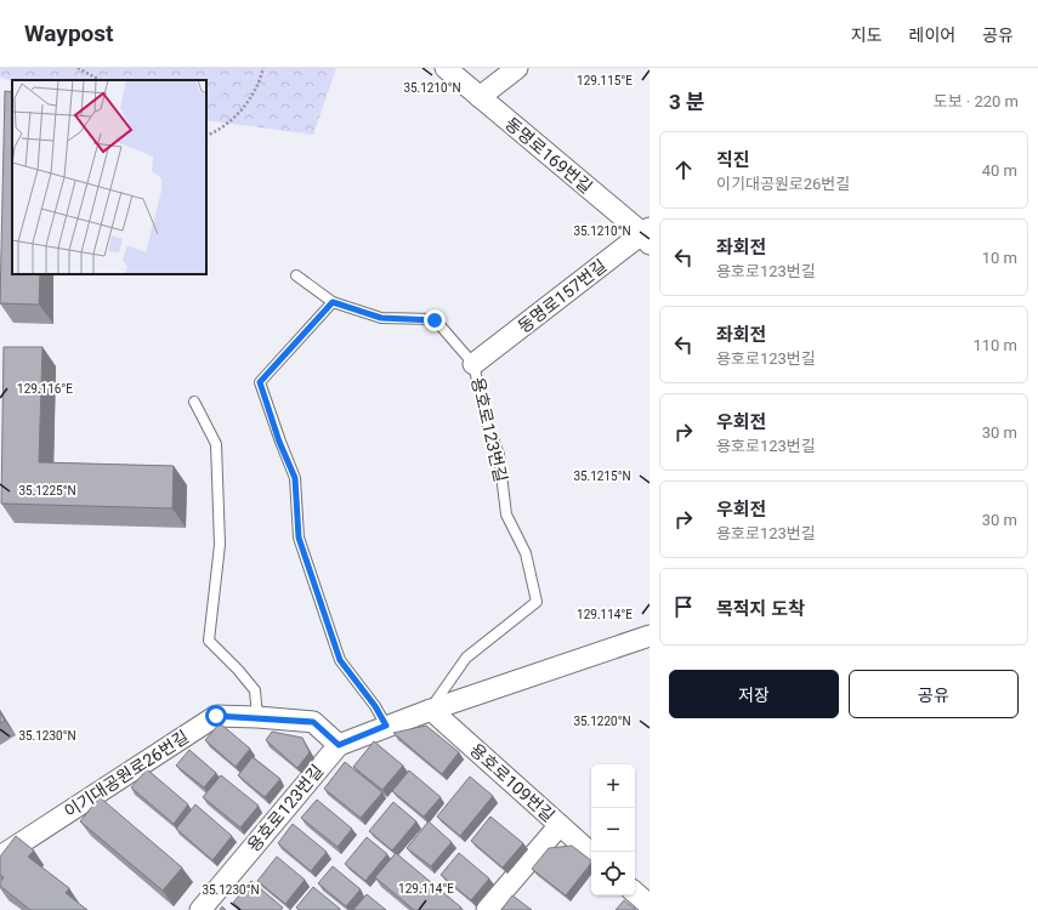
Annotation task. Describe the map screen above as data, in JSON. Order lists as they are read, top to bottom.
{
  "streets": {
    "street": [
      "동명로169번길",
      "동명로157번길",
      "용호로123번길",
      "이기대공원로26번길",
      "용호로109번길"
    ]
  },
  "crossings": [
    ["동명로169번길", "동명로157번길"],
    ["동명로157번길", "용호로123번길"],
    ["용호로123번길", "이기대공원로26번길"],
    ["용호로123번길", "용호로109번길"]
  ],
  "page": {
    "header": "Waypost",
    "nav": ["지도", "레이어", "공유"],
    "heading": ["3 분", "도보 · 220 m"],
    "list": [
      ["직진", "이기대공원로26번길", "40 m"],
      ["좌회전", "용호로123번길", "10 m"],
      ["좌회전", "용호로123번길", "110 m"],
      ["우회전", "용호로123번길", "30 m"],
      ["우회전", "용호로123번길", "30 m"],
      "목적지 도착"
    ],
    "buttons": ["저장", "공유"],
    "map_buttons": ["+", "−"]
  },
  "coordinates": [
    "129.115°E",
    "35.1210°N",
    "129.116°E",
    "35.1215°N",
    "35.1225°N",
    "129.114°E",
    "35.1220°N",
    "35.1230°N"
  ]
}
